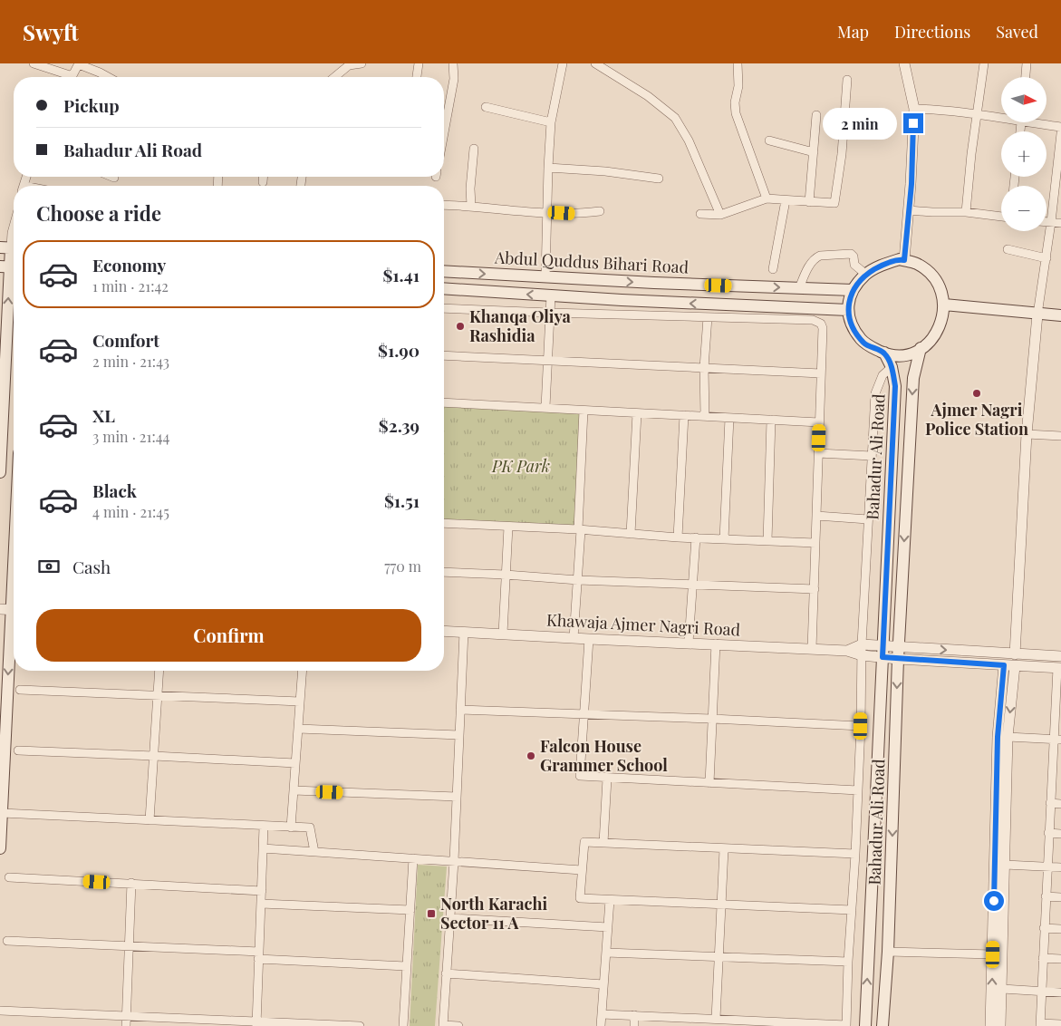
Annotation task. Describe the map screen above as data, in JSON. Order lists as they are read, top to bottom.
{
  "streets": {
    "main road": ["Abdul Quddus Bihari Road", "Bahadur Ali Road"],
    "street": ["Khawaja Ajmer Nagri Road"]
  },
  "crossings": [
    ["Abdul Quddus Bihari Road", "Bahadur Ali Road"],
    ["Bahadur Ali Road", "Khawaja Ajmer Nagri Road"]
  ],
  "parks": ["PK Park"],
  "places": {
    "other": ["Khanqa Oliya Rashidia", "Ajmer Nagri Police Station", "Falcon House Grammer School"],
    "transit": ["North Karachi Sector 11 A"]
  },
  "north": "right",
  "page": {
    "header": "Swyft",
    "nav": ["Map", "Directions", "Saved"],
    "map_buttons": ["+", "−"],
    "banner": ["Pickup", "Bahadur Ali Road"],
    "bubble": "2 min",
    "heading": "Choose a ride",
    "list": [
      {
        "name": "Economy",
        "note": "1 min · 21:42",
        "value": "$1.41"
      },
      {
        "name": "Comfort",
        "note": "2 min · 21:43",
        "value": "$1.90"
      },
      {
        "name": "XL",
        "note": "3 min · 21:44",
        "value": "$2.39"
      },
      {
        "name": "Black",
        "note": "4 min · 21:45",
        "value": "$1.51"
      }
    ],
    "pay": ["Cash", "770 m"],
    "buttons": "Confirm"
  }
}
